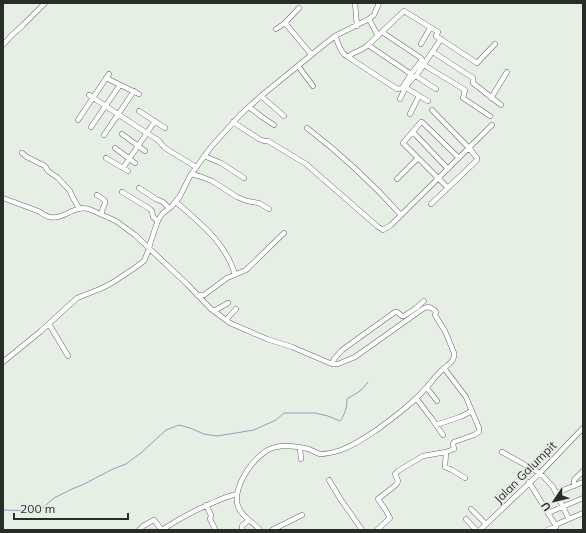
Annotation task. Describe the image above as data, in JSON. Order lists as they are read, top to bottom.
{
  "streets": {
    "street": ["Jalan Galumpit"]
  },
  "scale_bar": "200 m",
  "north": "bottom left"
}
